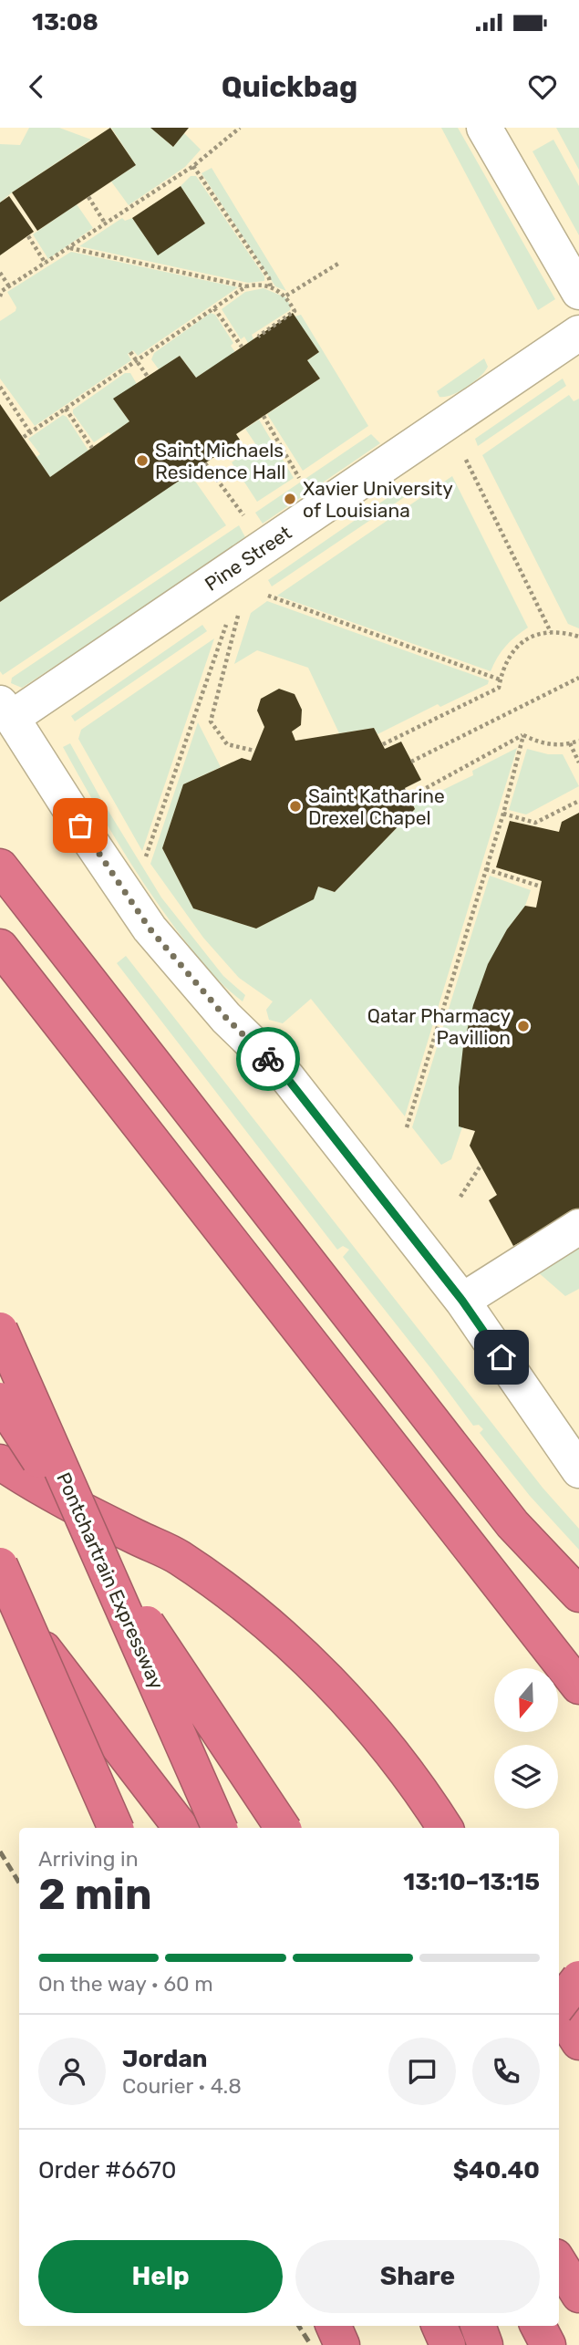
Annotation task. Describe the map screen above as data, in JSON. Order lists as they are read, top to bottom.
{
  "streets": {
    "highway": ["Pontchartrain Expressway"],
    "street": ["Pine Street"]
  },
  "places": [
    "Saint Michaels Residence Hall",
    "Xavier University of Louisiana",
    "Saint Katharine Drexel Chapel",
    "Qatar Pharmacy Pavillion"
  ],
  "north": "bottom",
  "page": {
    "status": "13:08",
    "header": "Quickbag",
    "heading": ["2 min", "Arriving in", "13:10–13:15"],
    "panel": [
      "Jordan",
      "Courier · 4.8",
      "Order #6670",
      "$40.40"
    ],
    "bar": "On the way · 60 m",
    "buttons": ["Help", "Share"]
  }
}
